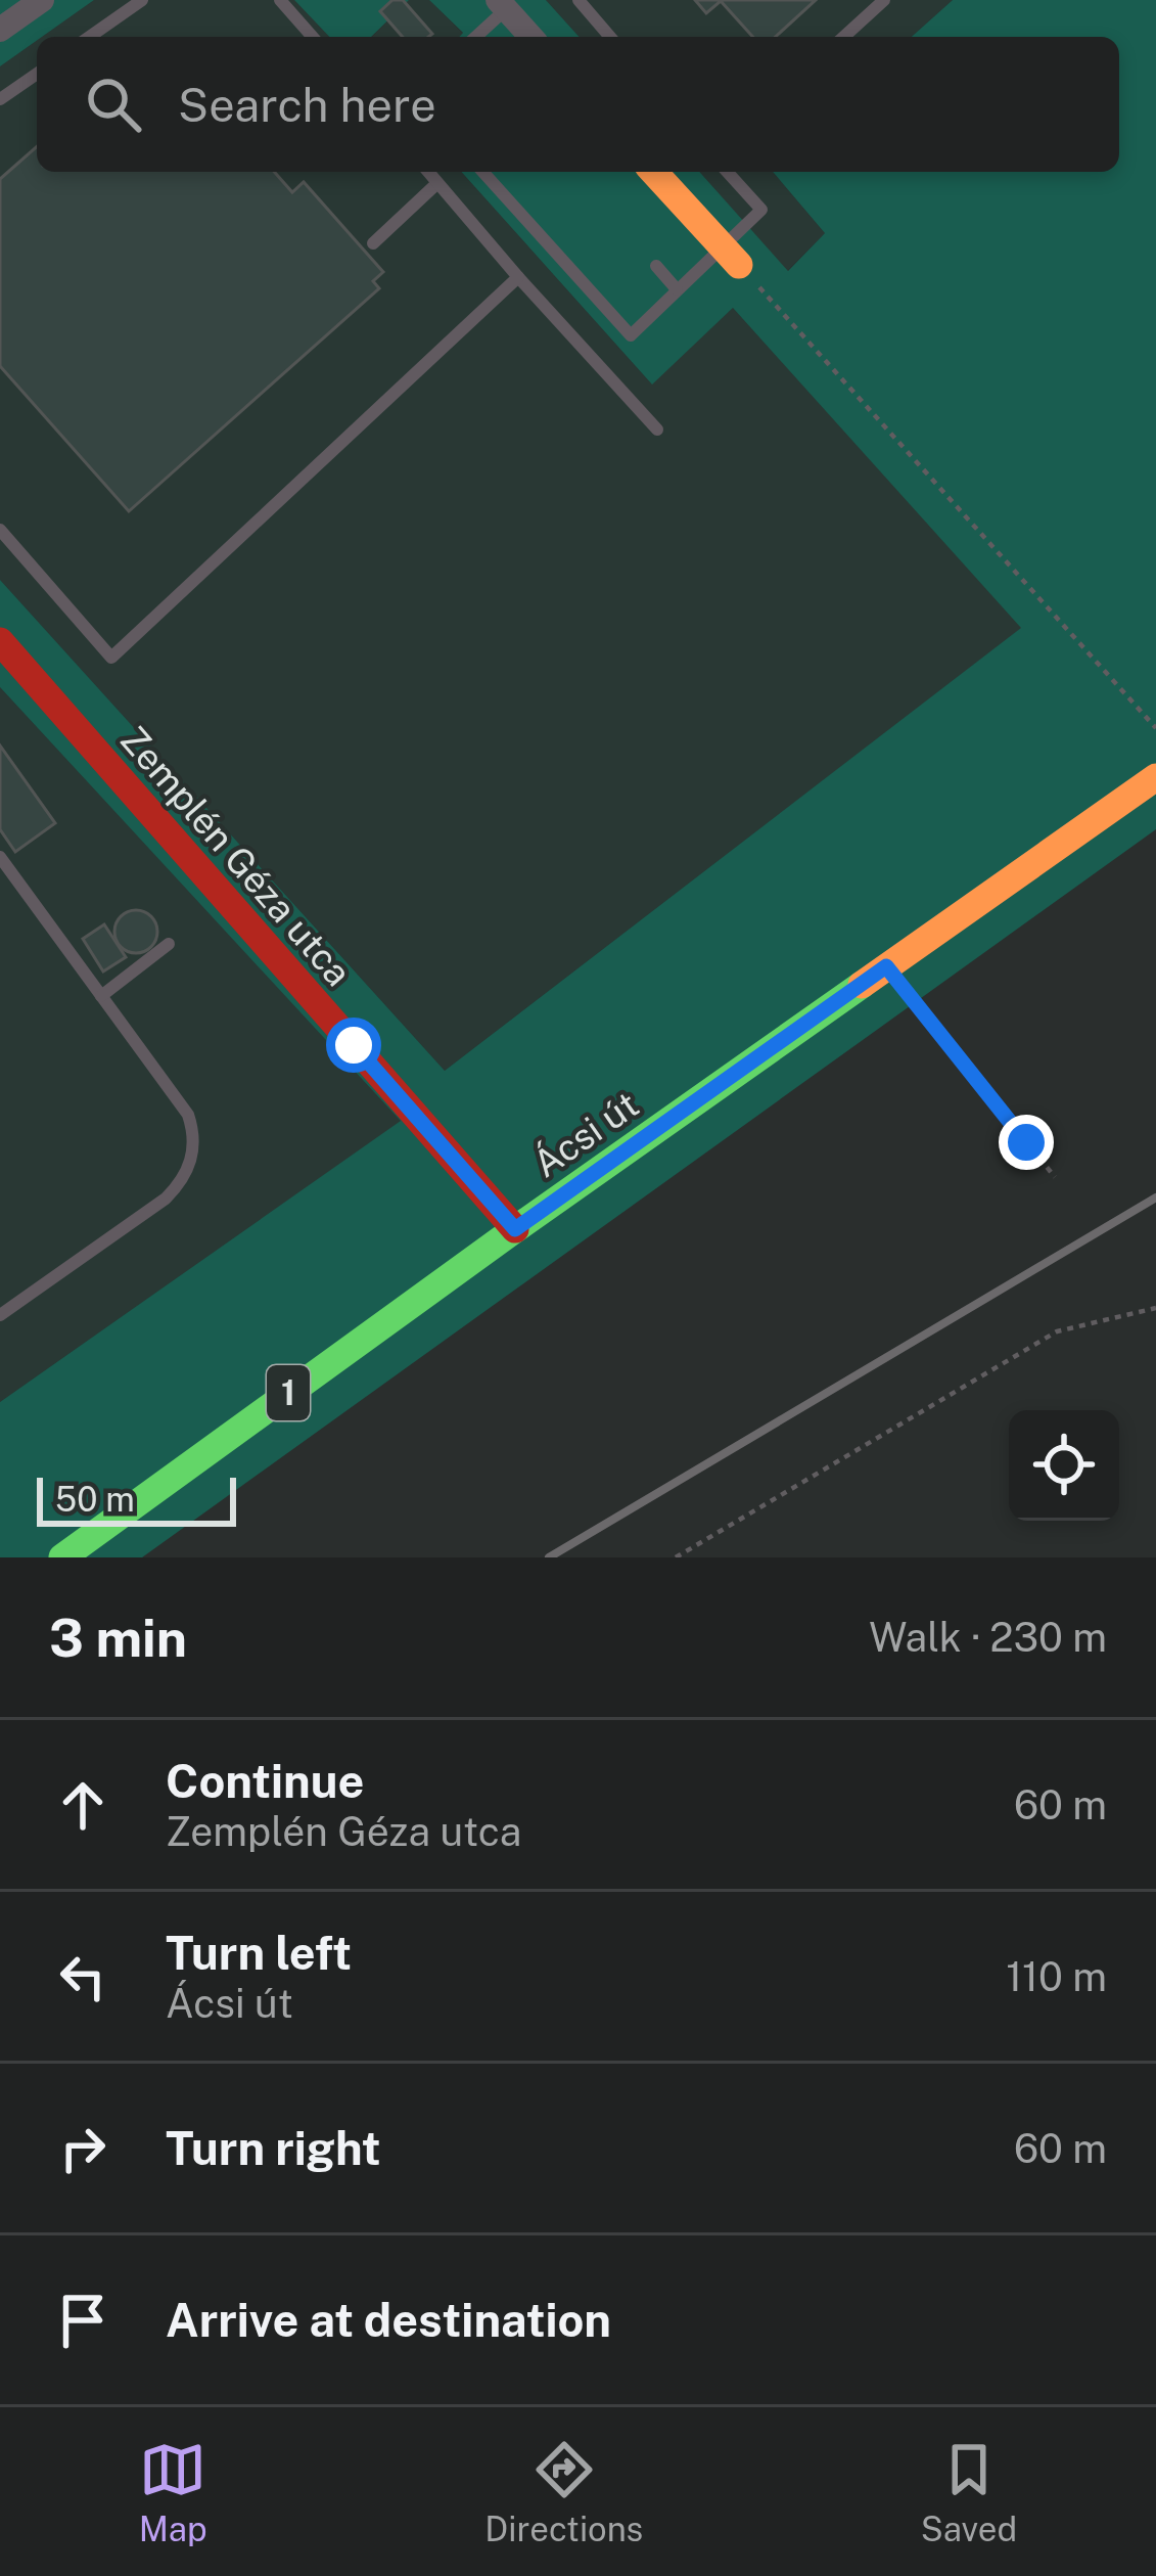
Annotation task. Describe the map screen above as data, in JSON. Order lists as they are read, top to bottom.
{
  "streets": {
    "main road": ["Zemplén Géza utca", "Ácsi út", "1"]
  },
  "crossings": [
    ["Zemplén Géza utca", "Ácsi út"]
  ],
  "scale_bar": "50 m",
  "page": {
    "search": "Search here",
    "scale": "50 m",
    "heading": ["3 min", "Walk · 230 m"],
    "list": [
      ["Continue", "Zemplén Géza utca", "60 m"],
      ["Turn left", "Ácsi út", "110 m"],
      ["Turn right", "60 m"],
      "Arrive at destination"
    ],
    "nav": ["Map", "Directions", "Saved"]
  }
}
